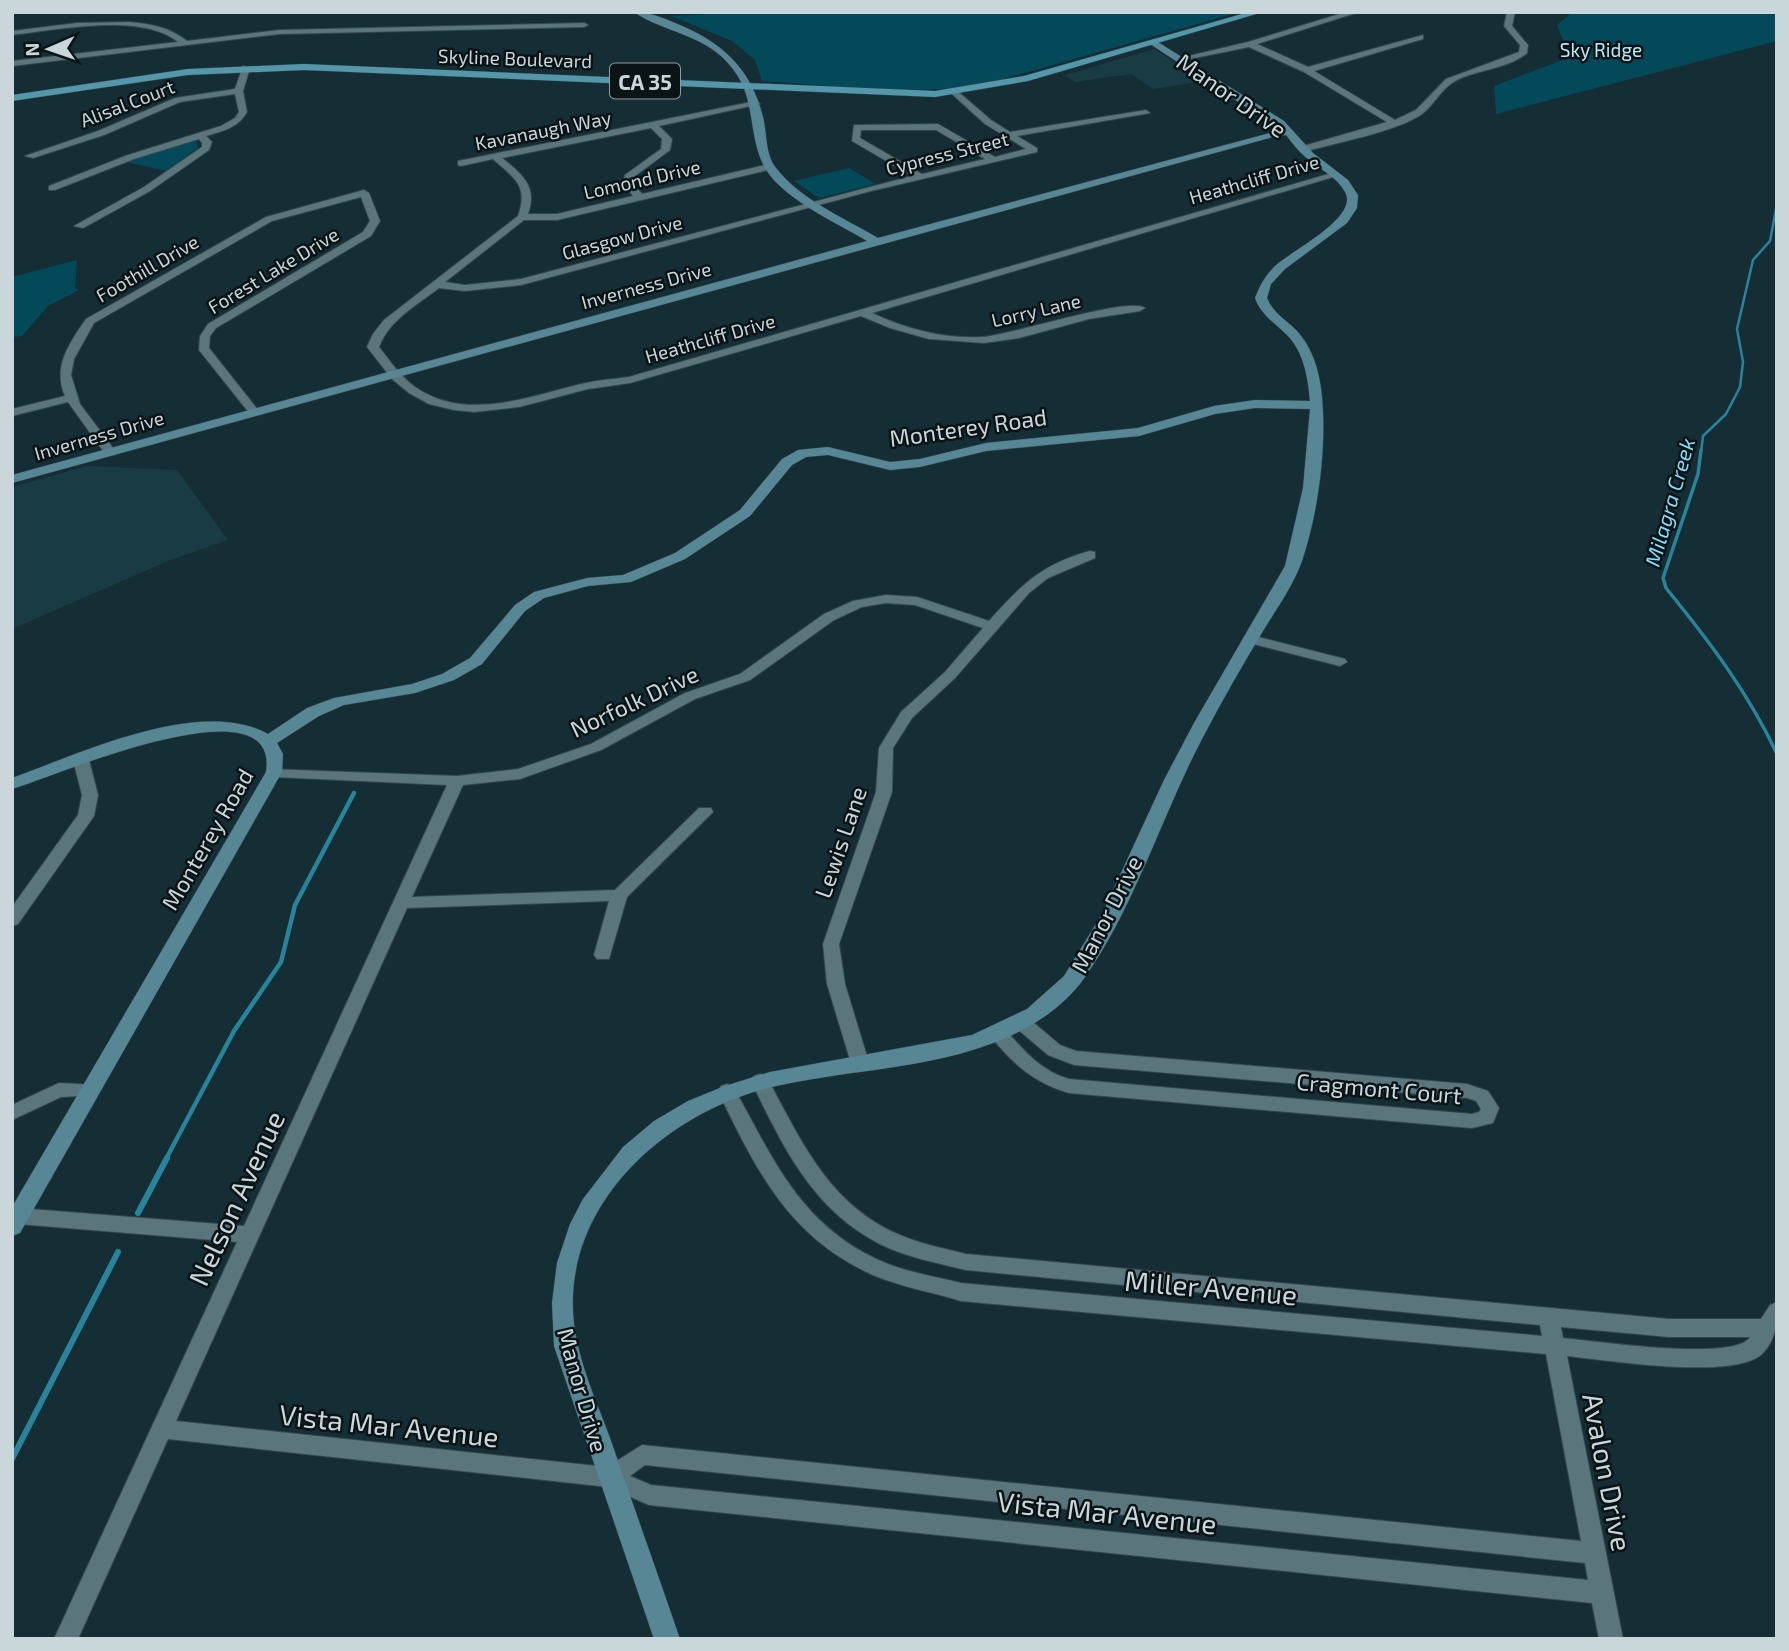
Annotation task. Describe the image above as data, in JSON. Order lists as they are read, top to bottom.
{
  "streets": {
    "main road": ["Skyline Boulevard", "CA 35"],
    "street": [
      "Manor Drive",
      "Alisal Court",
      "Kavanaugh Way",
      "Cypress Street",
      "Lomond Drive",
      "Heathcliff Drive",
      "Glasgow Drive",
      "Foothill Drive",
      "Forest Lake Drive",
      "Inverness Drive",
      "Lorry Lane",
      "Monterey Road",
      "Norfolk Drive",
      "Lewis Lane",
      "Cragmont Court",
      "Nelson Avenue",
      "Miller Avenue",
      "Vista Mar Avenue",
      "Avalon Drive"
    ]
  },
  "crossings": [
    ["Skyline Boulevard", "Manor Drive"],
    ["Skyline Boulevard", "Cypress Street"],
    ["Manor Drive", "Heathcliff Drive"],
    ["Manor Drive", "Inverness Drive"],
    ["Manor Drive", "Monterey Road"],
    ["Manor Drive", "Lewis Lane"],
    ["Manor Drive", "Cragmont Court"],
    ["Manor Drive", "Miller Avenue"],
    ["Manor Drive", "Vista Mar Avenue"],
    ["Cypress Street", "Glasgow Drive"],
    ["Lomond Drive", "Heathcliff Drive"],
    ["Heathcliff Drive", "Glasgow Drive"],
    ["Heathcliff Drive", "Inverness Drive"],
    ["Heathcliff Drive", "Lorry Lane"],
    ["Foothill Drive", "Forest Lake Drive"],
    ["Foothill Drive", "Inverness Drive"],
    ["Forest Lake Drive", "Inverness Drive"],
    ["Monterey Road", "Norfolk Drive"],
    ["Norfolk Drive", "Lewis Lane"],
    ["Norfolk Drive", "Nelson Avenue"],
    ["Nelson Avenue", "Vista Mar Avenue"],
    ["Miller Avenue", "Avalon Drive"],
    ["Vista Mar Avenue", "Avalon Drive"]
  ],
  "water": ["Milagra Creek"],
  "parks": ["Sky Ridge"],
  "north": "left"
}
